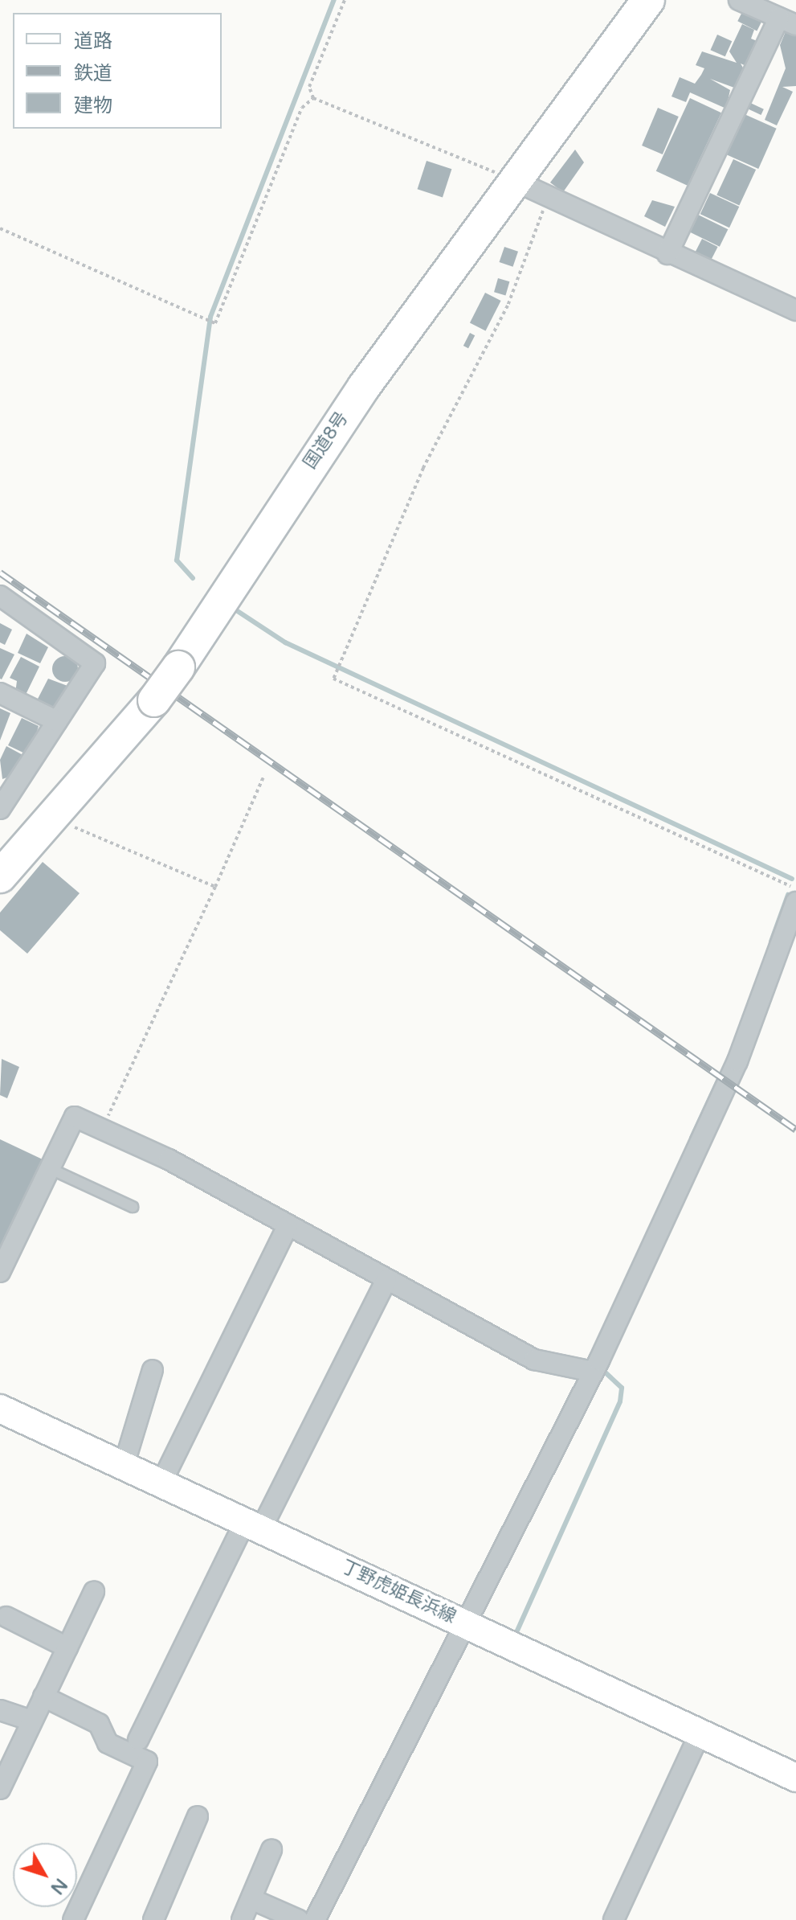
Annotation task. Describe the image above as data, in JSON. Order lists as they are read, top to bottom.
{
  "streets": {
    "highway": ["国道8号"],
    "main road": ["丁野虎姫長浜線"]
  },
  "legend": ["道路", "鉄道", "建物"],
  "north": "bottom right"
}
